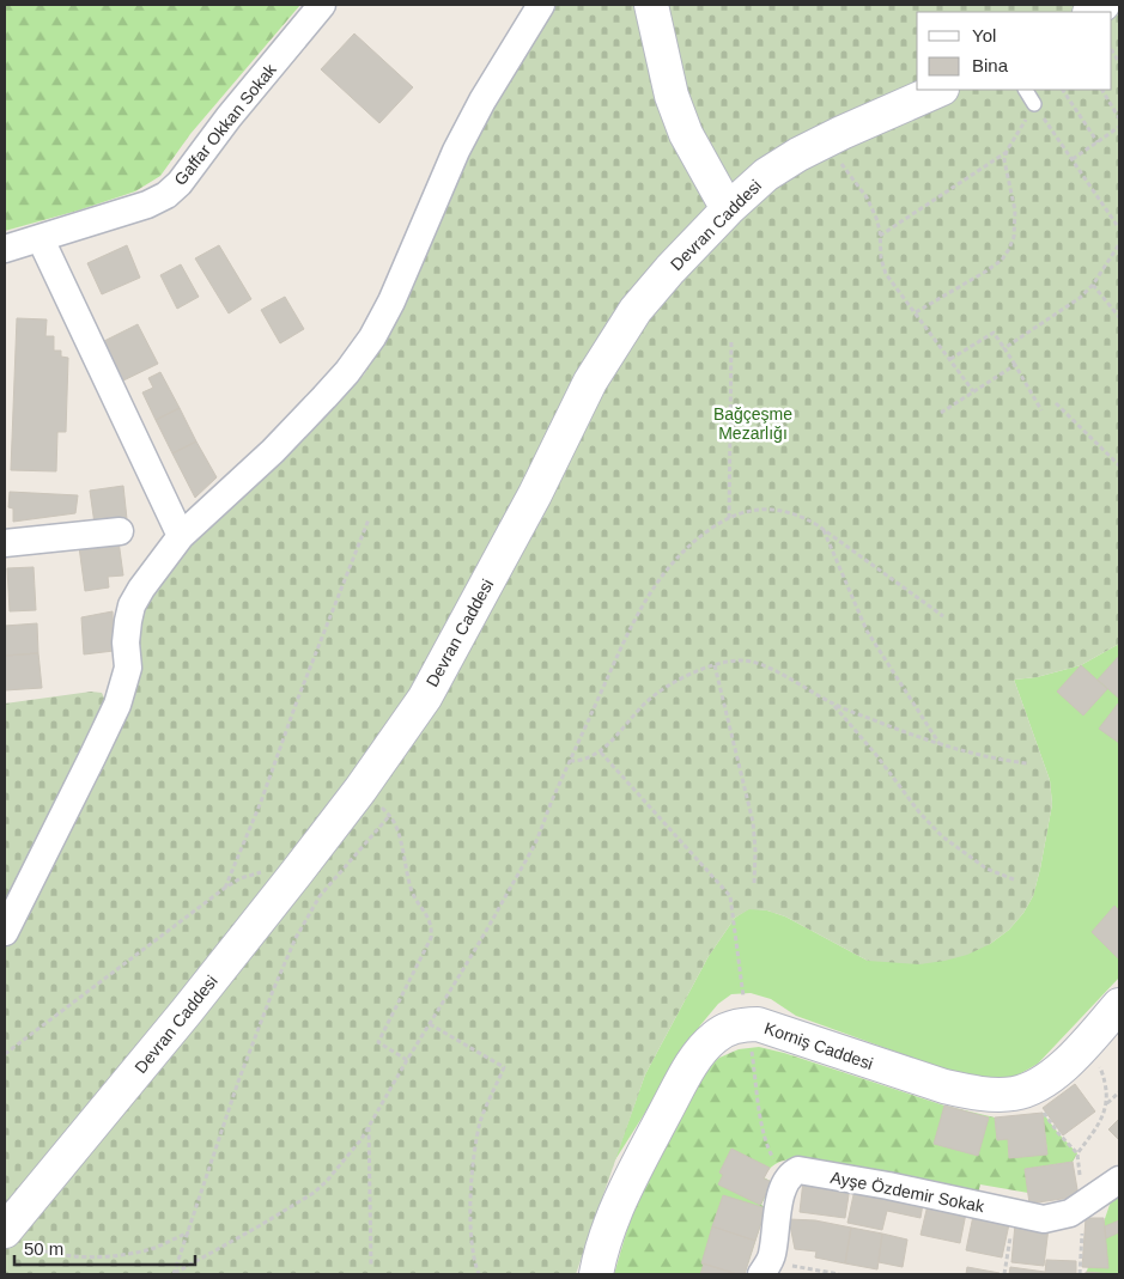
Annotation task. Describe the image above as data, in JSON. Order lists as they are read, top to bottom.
{
  "streets": {
    "main road": ["Devran Caddesi", "Korniş Caddesi"],
    "street": ["Gaffar Okkan Sokak", "Ayşe Özdemir Sokak"]
  },
  "parks": ["Bağçeşme Mezarlığı"],
  "legend": ["Yol", "Bina"],
  "scale_bar": "50 m"
}
